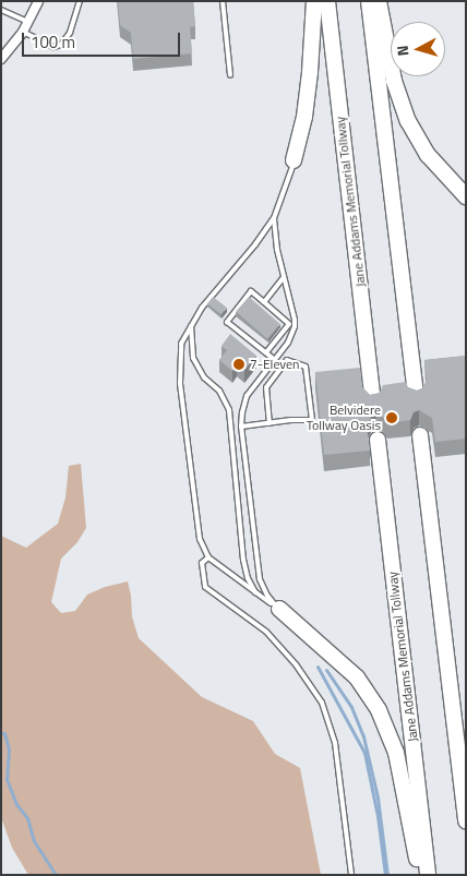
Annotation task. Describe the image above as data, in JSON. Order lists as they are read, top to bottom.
{
  "streets": {
    "highway": ["Jane Addams Memorial Tollway"]
  },
  "places": ["7-Eleven", "Belvidere Tollway Oasis"],
  "scale_bar": "100 m",
  "north": "left"
}
